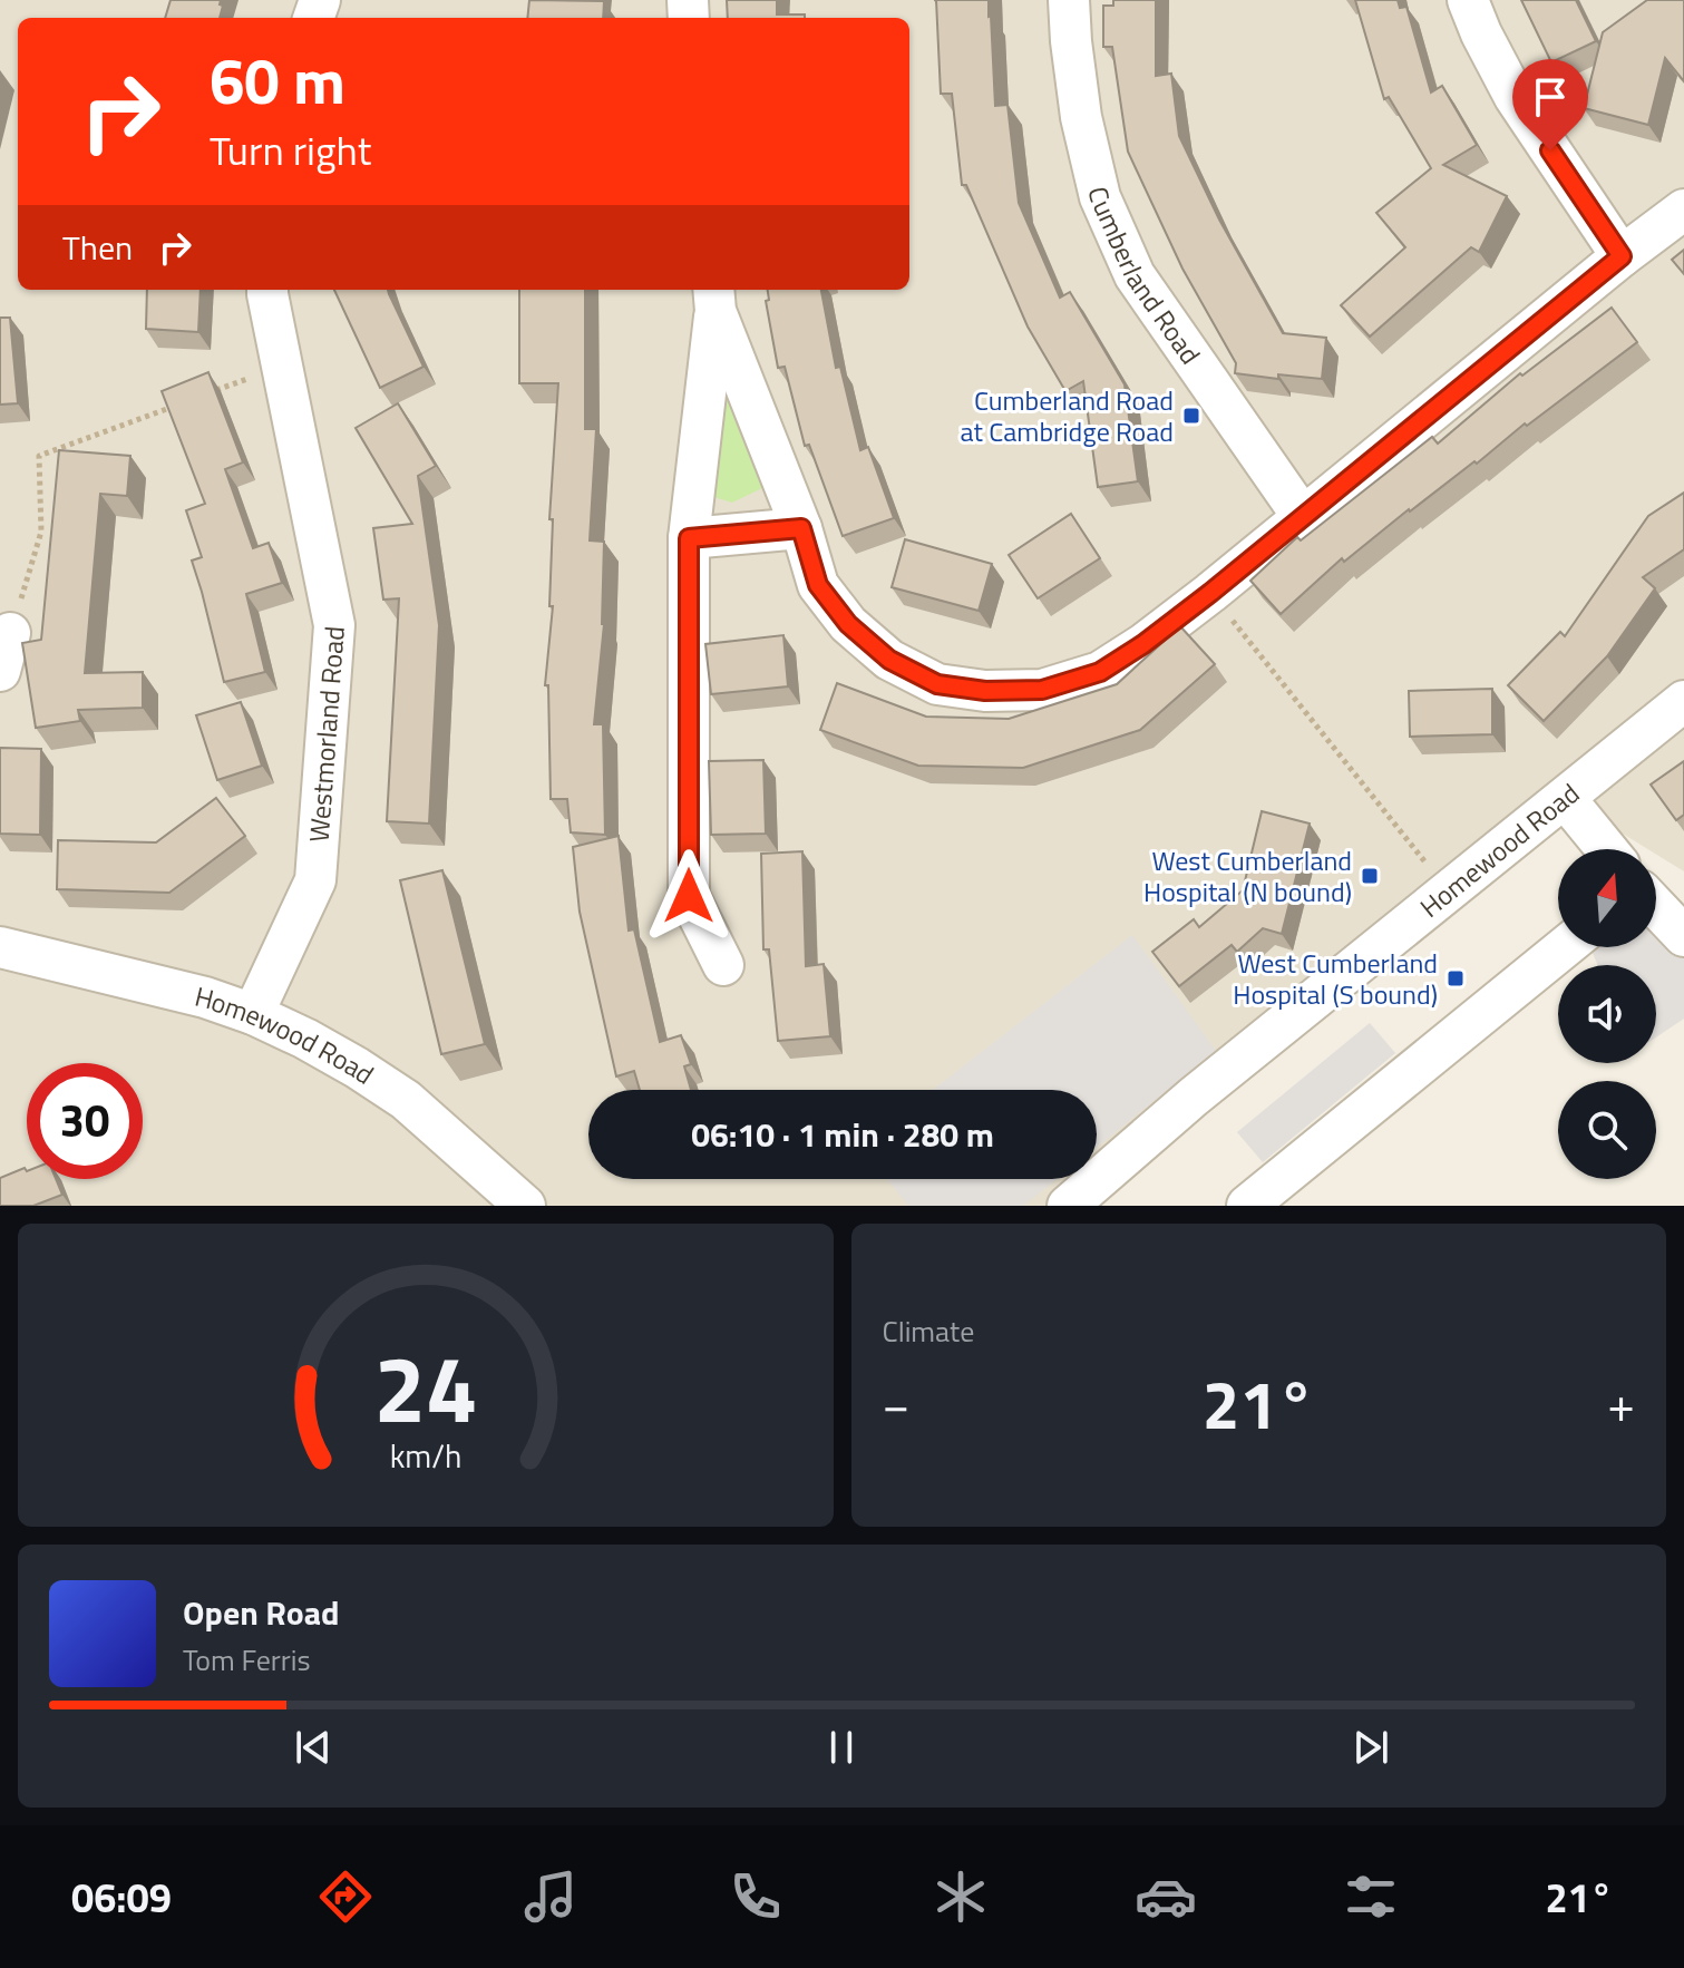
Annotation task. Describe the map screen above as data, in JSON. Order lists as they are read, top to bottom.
{
  "streets": {
    "street": ["Cumberland Road", "Westmorland Road", "Homewood Road"]
  },
  "crossings": [
    ["Westmorland Road", "Homewood Road"]
  ],
  "places": {
    "transit": ["Cumberland Road at Cambridge Road", "West Cumberland Hospital (N bound)", "West Cumberland Hospital (S bound)"]
  },
  "north": "top",
  "page": {
    "turn": ["60 m", "Turn right"],
    "then": "Then",
    "limit": "30",
    "trip": "06:10 · 1 min · 280 m",
    "tile": "Climate",
    "heat": ["−", "21°", "+"],
    "song": ["Open Road", "Tom Ferris"],
    "tabs": ["06:09", "21°"],
    "gauge": ["24", "km/h"]
  }
}
